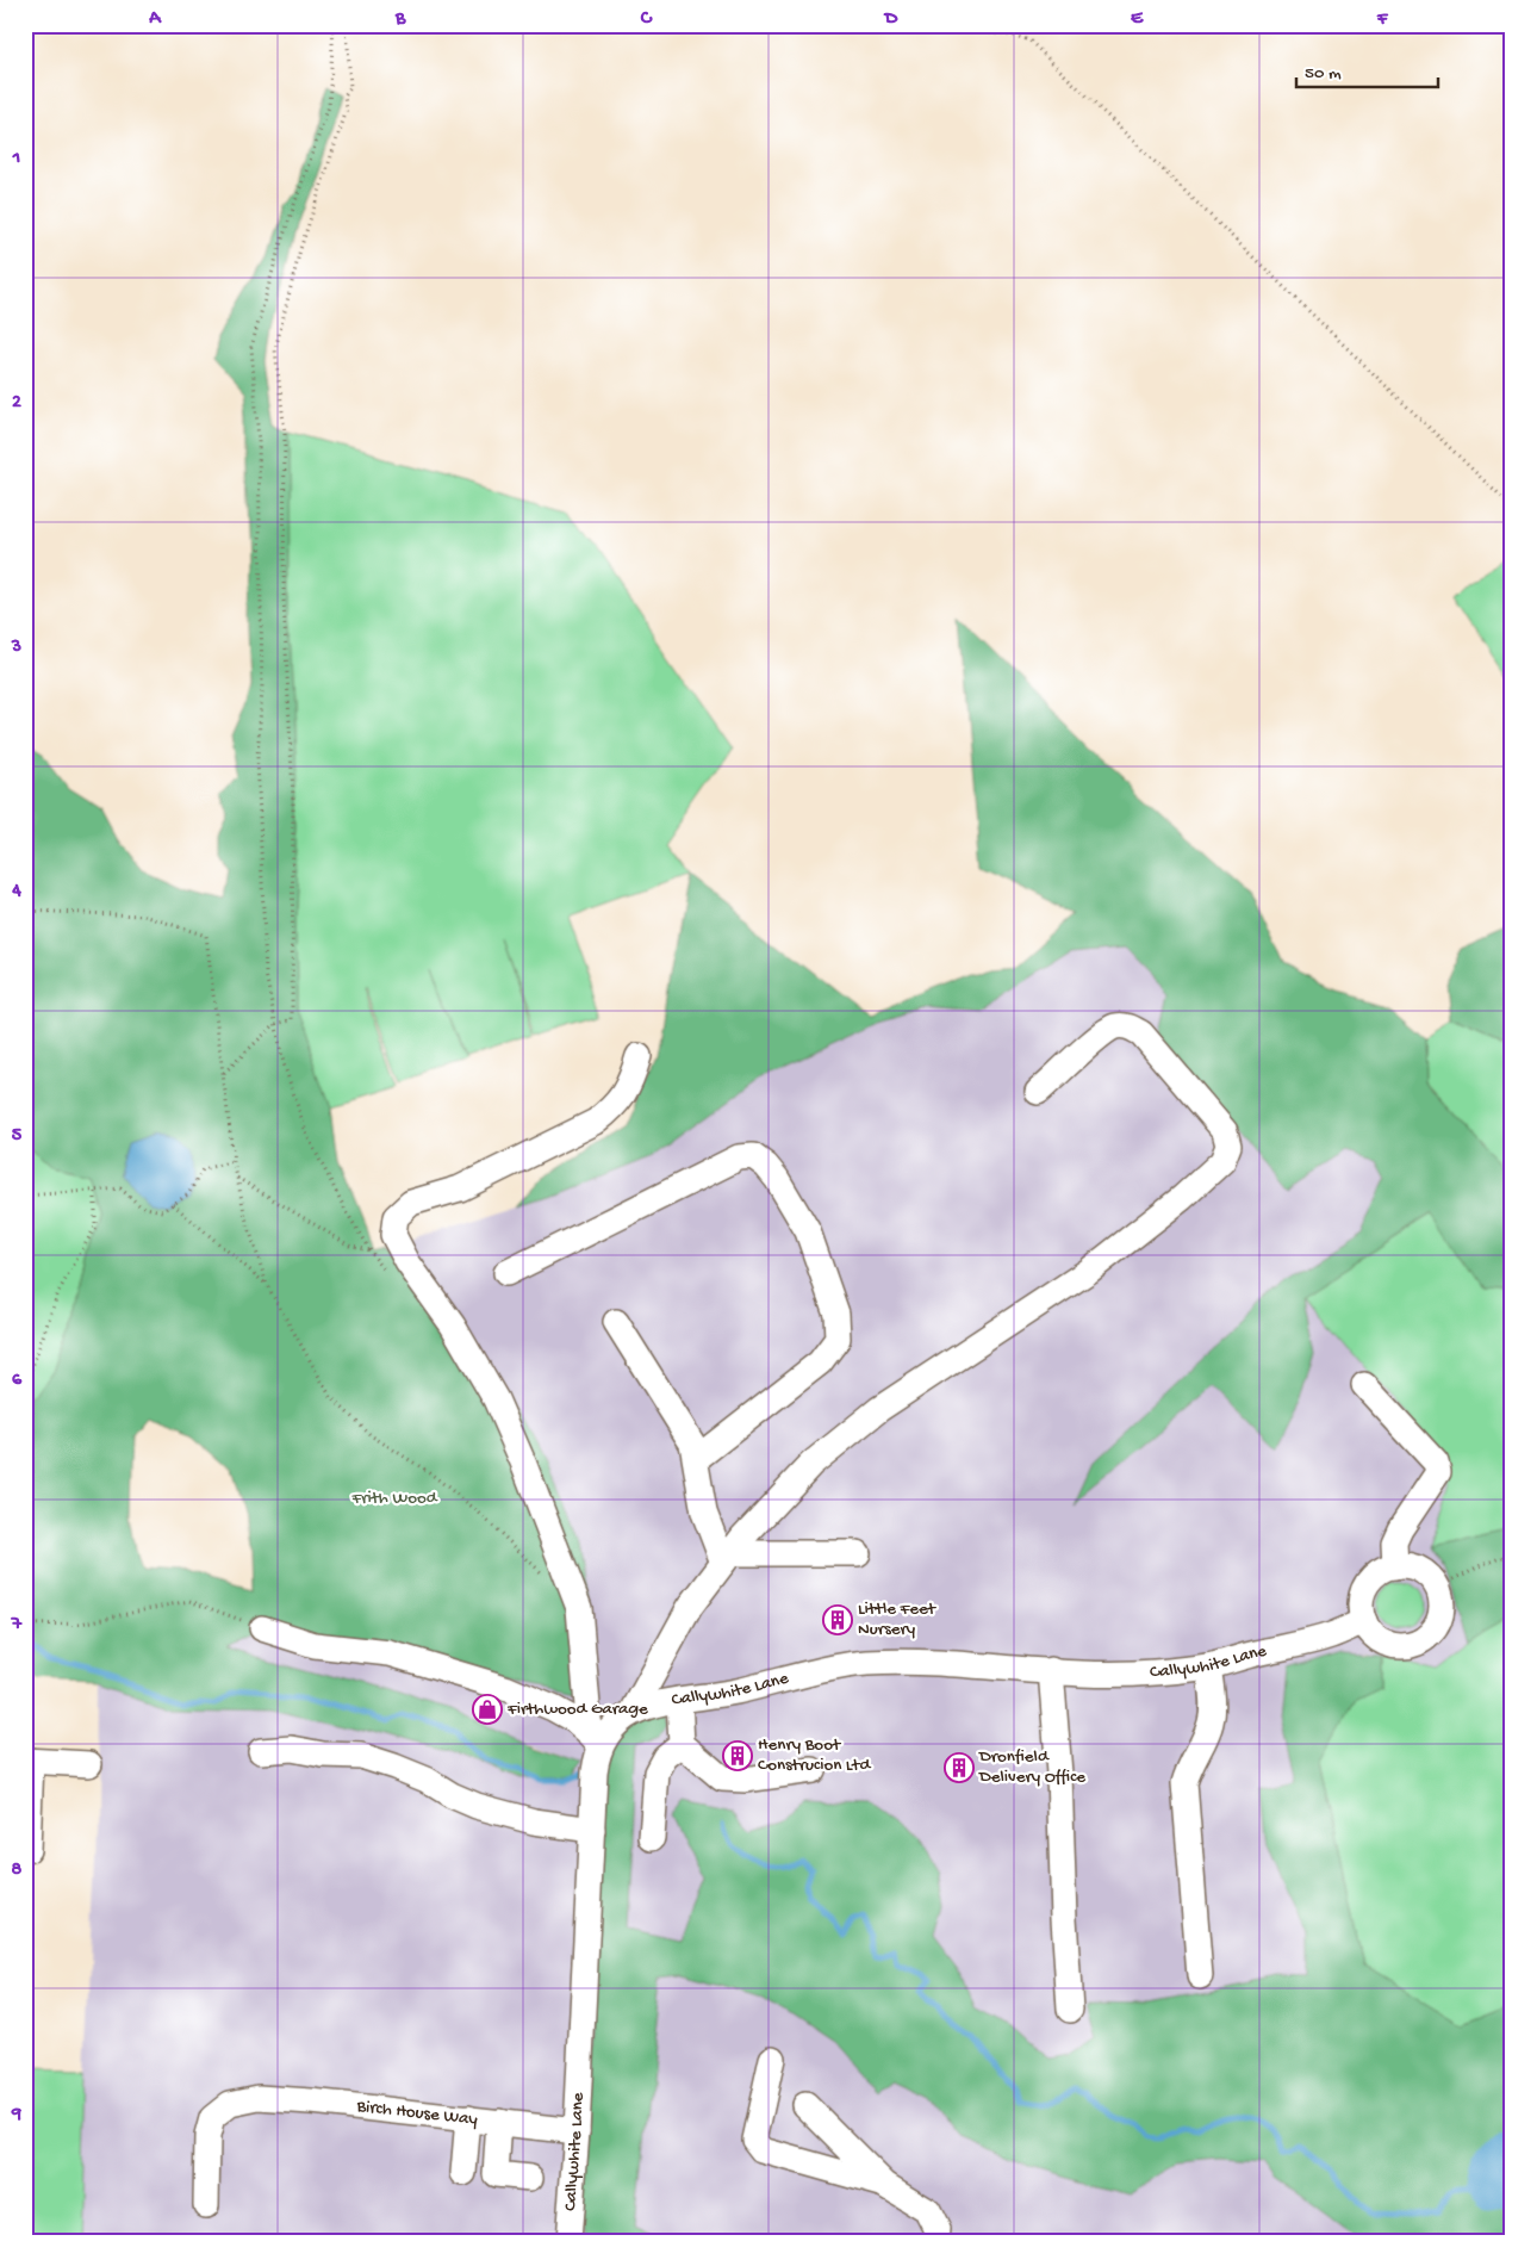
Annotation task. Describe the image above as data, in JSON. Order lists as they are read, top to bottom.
{
  "streets": {
    "street": ["Callywhite Lane", "Birch House Way"]
  },
  "crossings": [
    ["Callywhite Lane", "Birch House Way"]
  ],
  "parks": ["Frith Wood"],
  "places": {
    "building": ["Little Feet Nursery", "Henry Boot Construcion Ltd", "Dronfield Delivery Office"],
    "shop": ["Firthwood Garage"]
  },
  "scale_bar": "50 m",
  "grid": {
    "columns": [
      "A",
      "B",
      "C",
      "D",
      "E",
      "F"
    ],
    "rows": [
      "1",
      "2",
      "3",
      "4",
      "5",
      "6",
      "7",
      "8",
      "9"
    ]
  }
}
